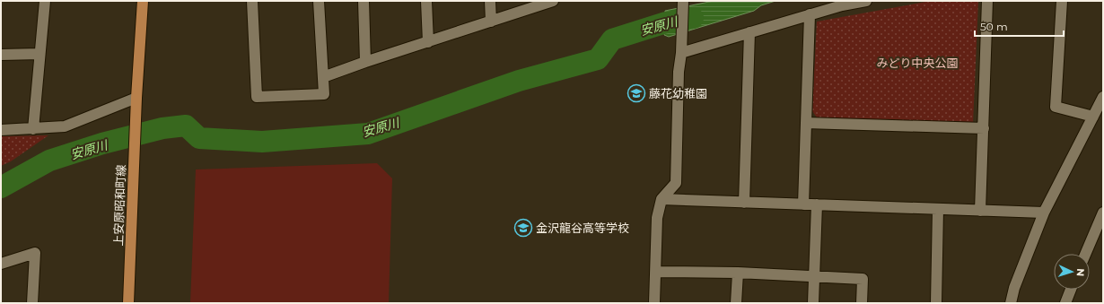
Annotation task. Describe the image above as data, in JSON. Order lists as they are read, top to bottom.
{
  "streets": {
    "main road": ["上安原昭和町線"]
  },
  "water": ["安原川"],
  "parks": ["みどり中央公園"],
  "places": {
    "school or university": ["藤花幼稚園", "金沢龍谷高等学校"]
  },
  "scale_bar": "50 m",
  "north": "right"
}
